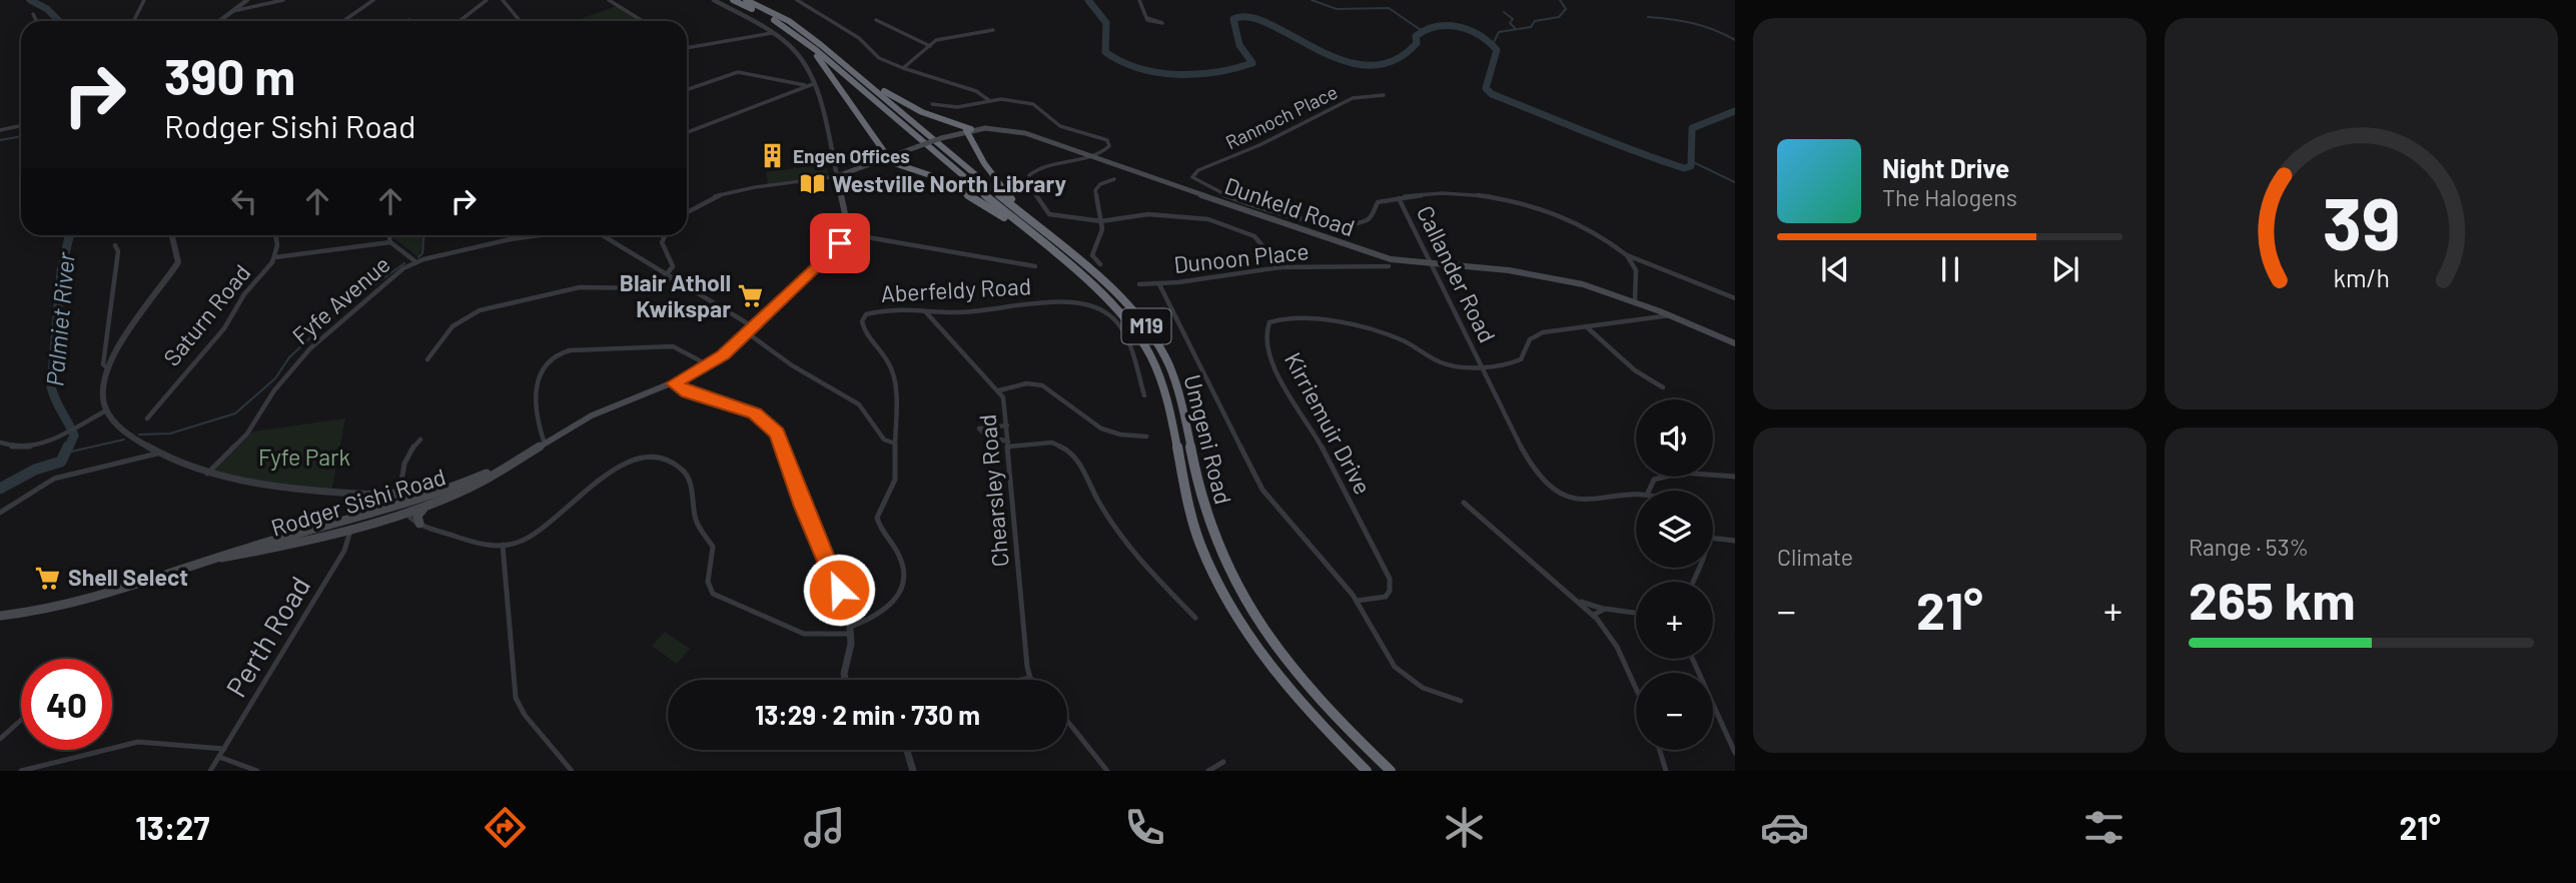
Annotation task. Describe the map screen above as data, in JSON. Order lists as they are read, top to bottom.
{
  "streets": {
    "highway": ["M19", "Umgeni Road"],
    "main road": ["Dunkeld Road", "Rodger Sishi Road"],
    "street": [
      "Rannoch Place",
      "Dunoon Place",
      "Callander Road",
      "Aberfeldy Road",
      "Fyfe Avenue",
      "Saturn Road",
      "Kirriemuir Drive",
      "Chearsley Road",
      "Perth Road"
    ]
  },
  "crossings": [
    ["Rannoch Place", "Callander Road"],
    ["Dunkeld Road", "Callander Road"],
    ["Dunkeld Road", "Kirriemuir Drive"],
    ["Callander Road", "Kirriemuir Drive"],
    ["Aberfeldy Road", "Chearsley Road"],
    ["Aberfeldy Road", "Rodger Sishi Road"],
    ["Rodger Sishi Road", "Perth Road"]
  ],
  "water": ["Palmiet River"],
  "parks": ["Fyfe Park"],
  "places": {
    "building": ["Engen Offices"],
    "library": ["Westville North Library"],
    "supermarket": ["Blair Atholl Kwikspar", "Shell Select"]
  },
  "page": {
    "turn": ["390 m", "Rodger Sishi Road"],
    "song": ["Night Drive", "The Halogens"],
    "map_buttons": ["+", "−"],
    "tile": [
      "Climate",
      ["Range · 53%", "265 km"]
    ],
    "heat": ["−", "21°", "+"],
    "limit": "40",
    "trip": "13:29 · 2 min · 730 m",
    "tabs": ["13:27", "21°"],
    "gauge": ["39", "km/h"]
  }
}
